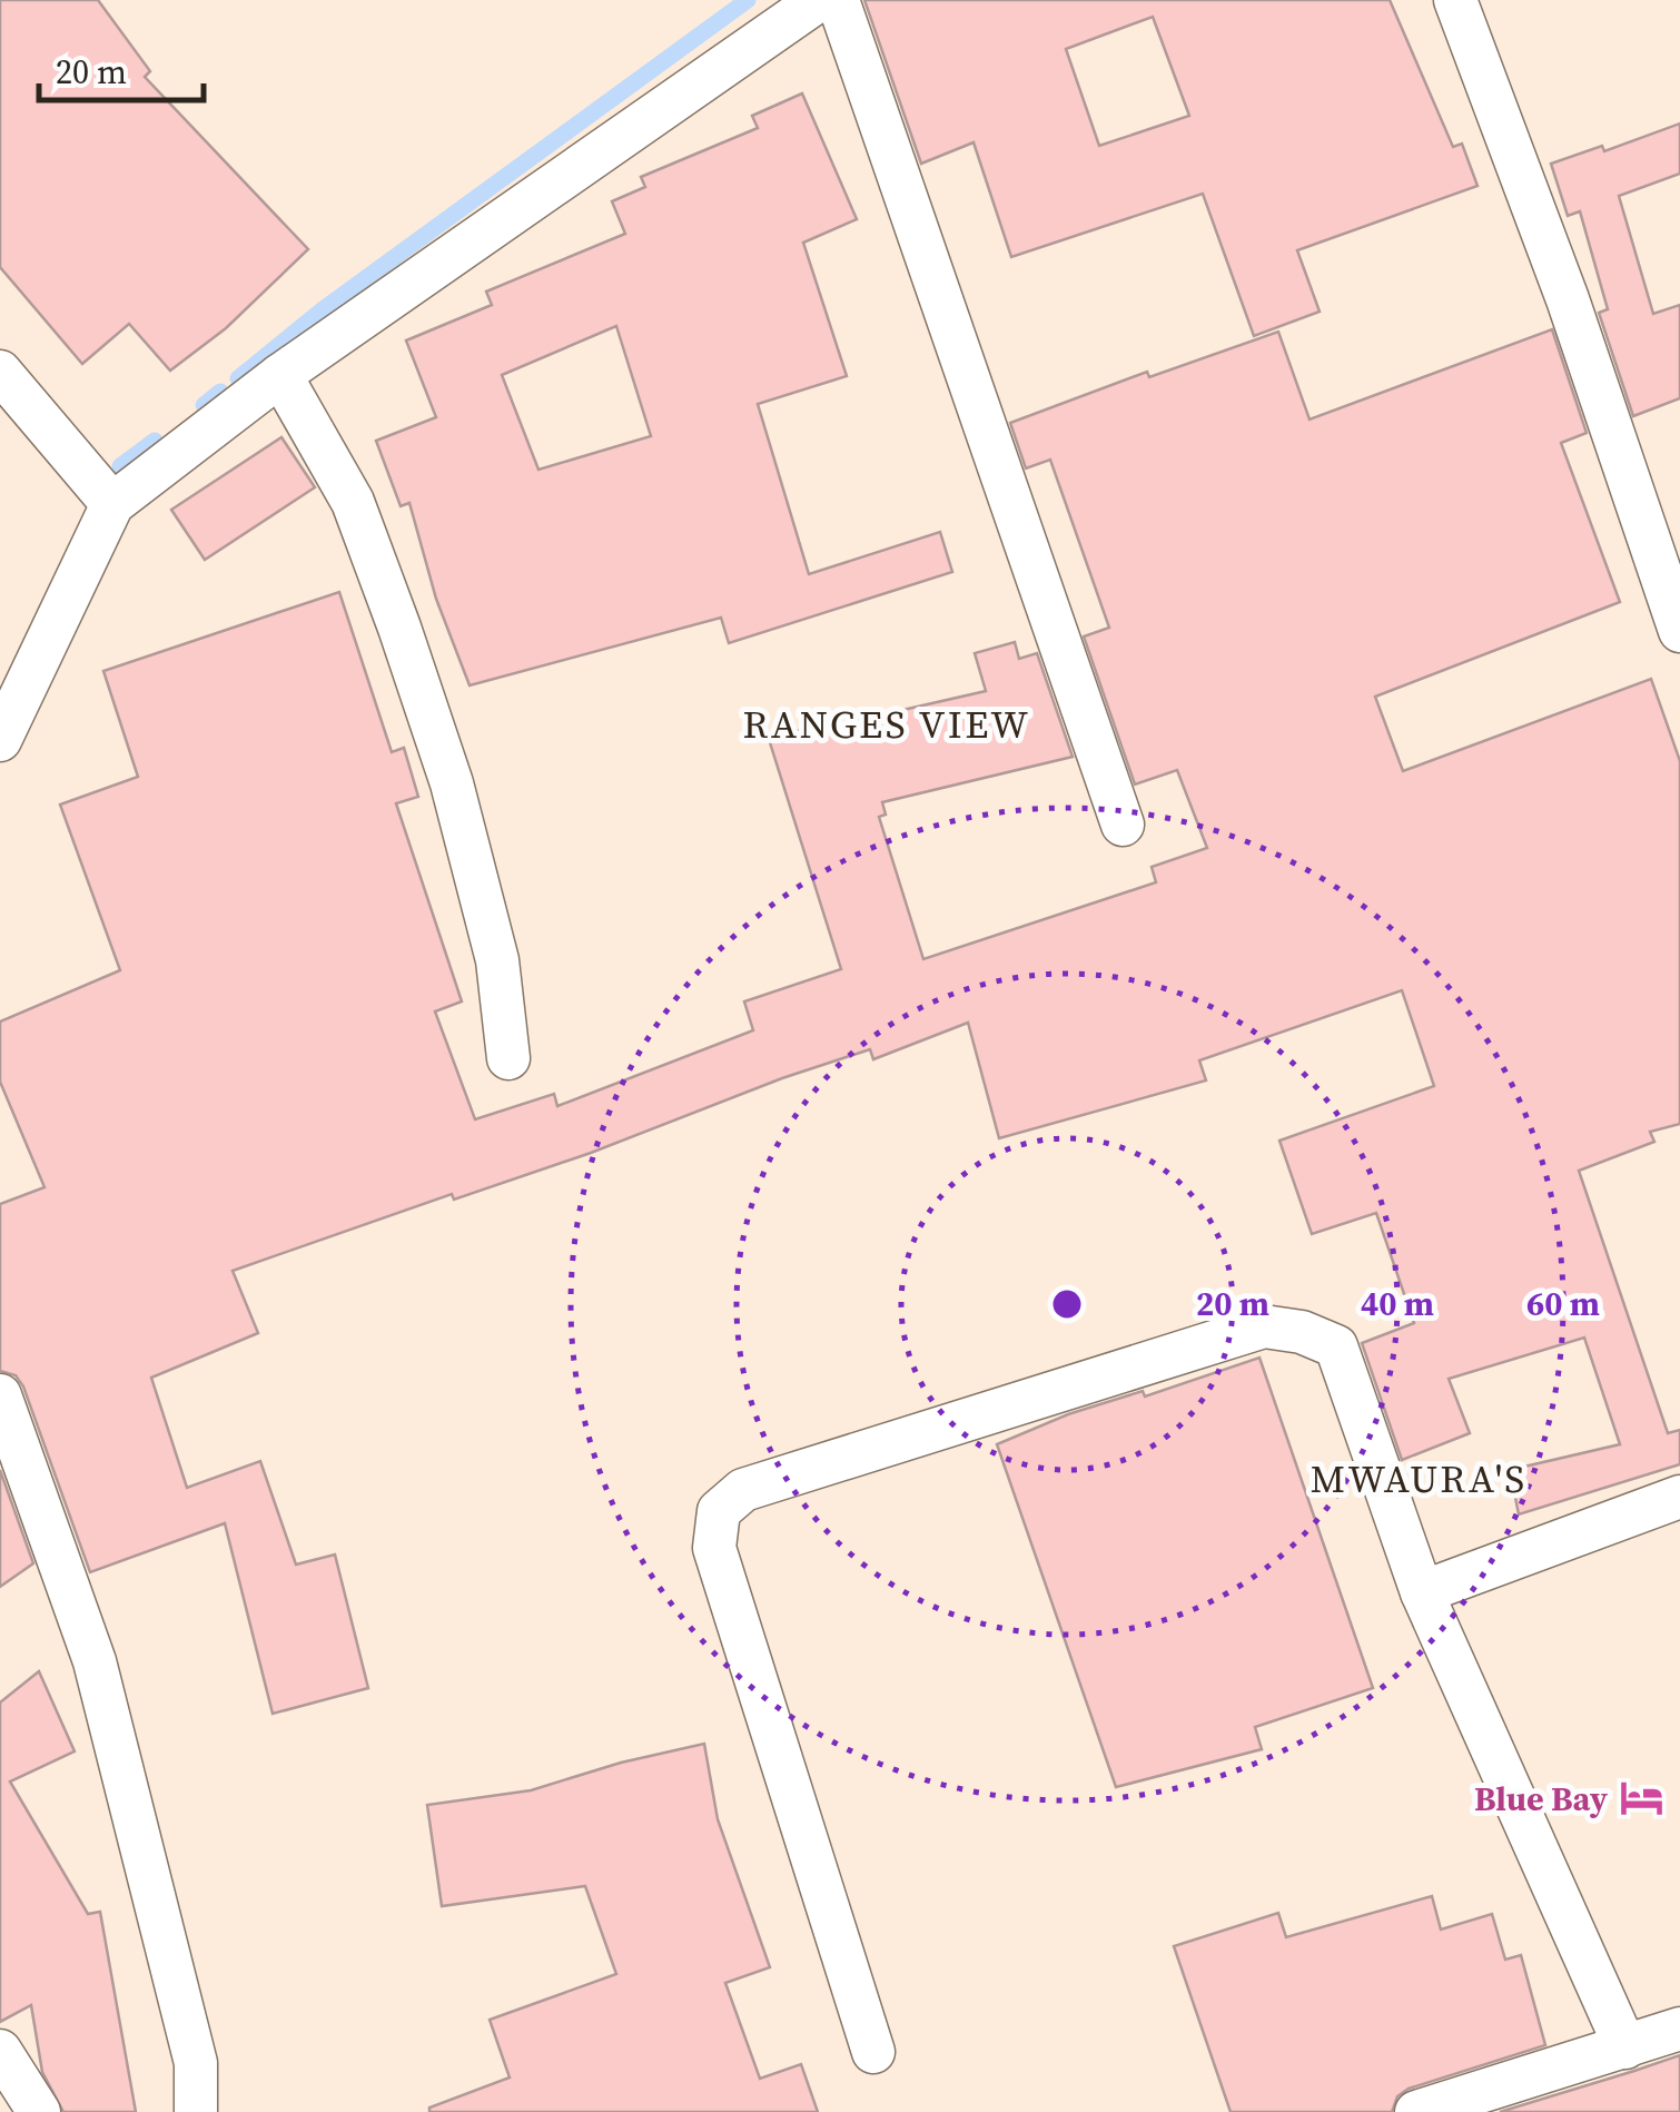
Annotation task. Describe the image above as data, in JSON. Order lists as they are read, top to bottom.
{
  "districts": ["RANGES VIEW", "MWAURA'S"],
  "places": {
    "hotel": ["Blue Bay"]
  },
  "scale_bar": "20 m",
  "rings": ["20 m", "40 m", "60 m"]
}
